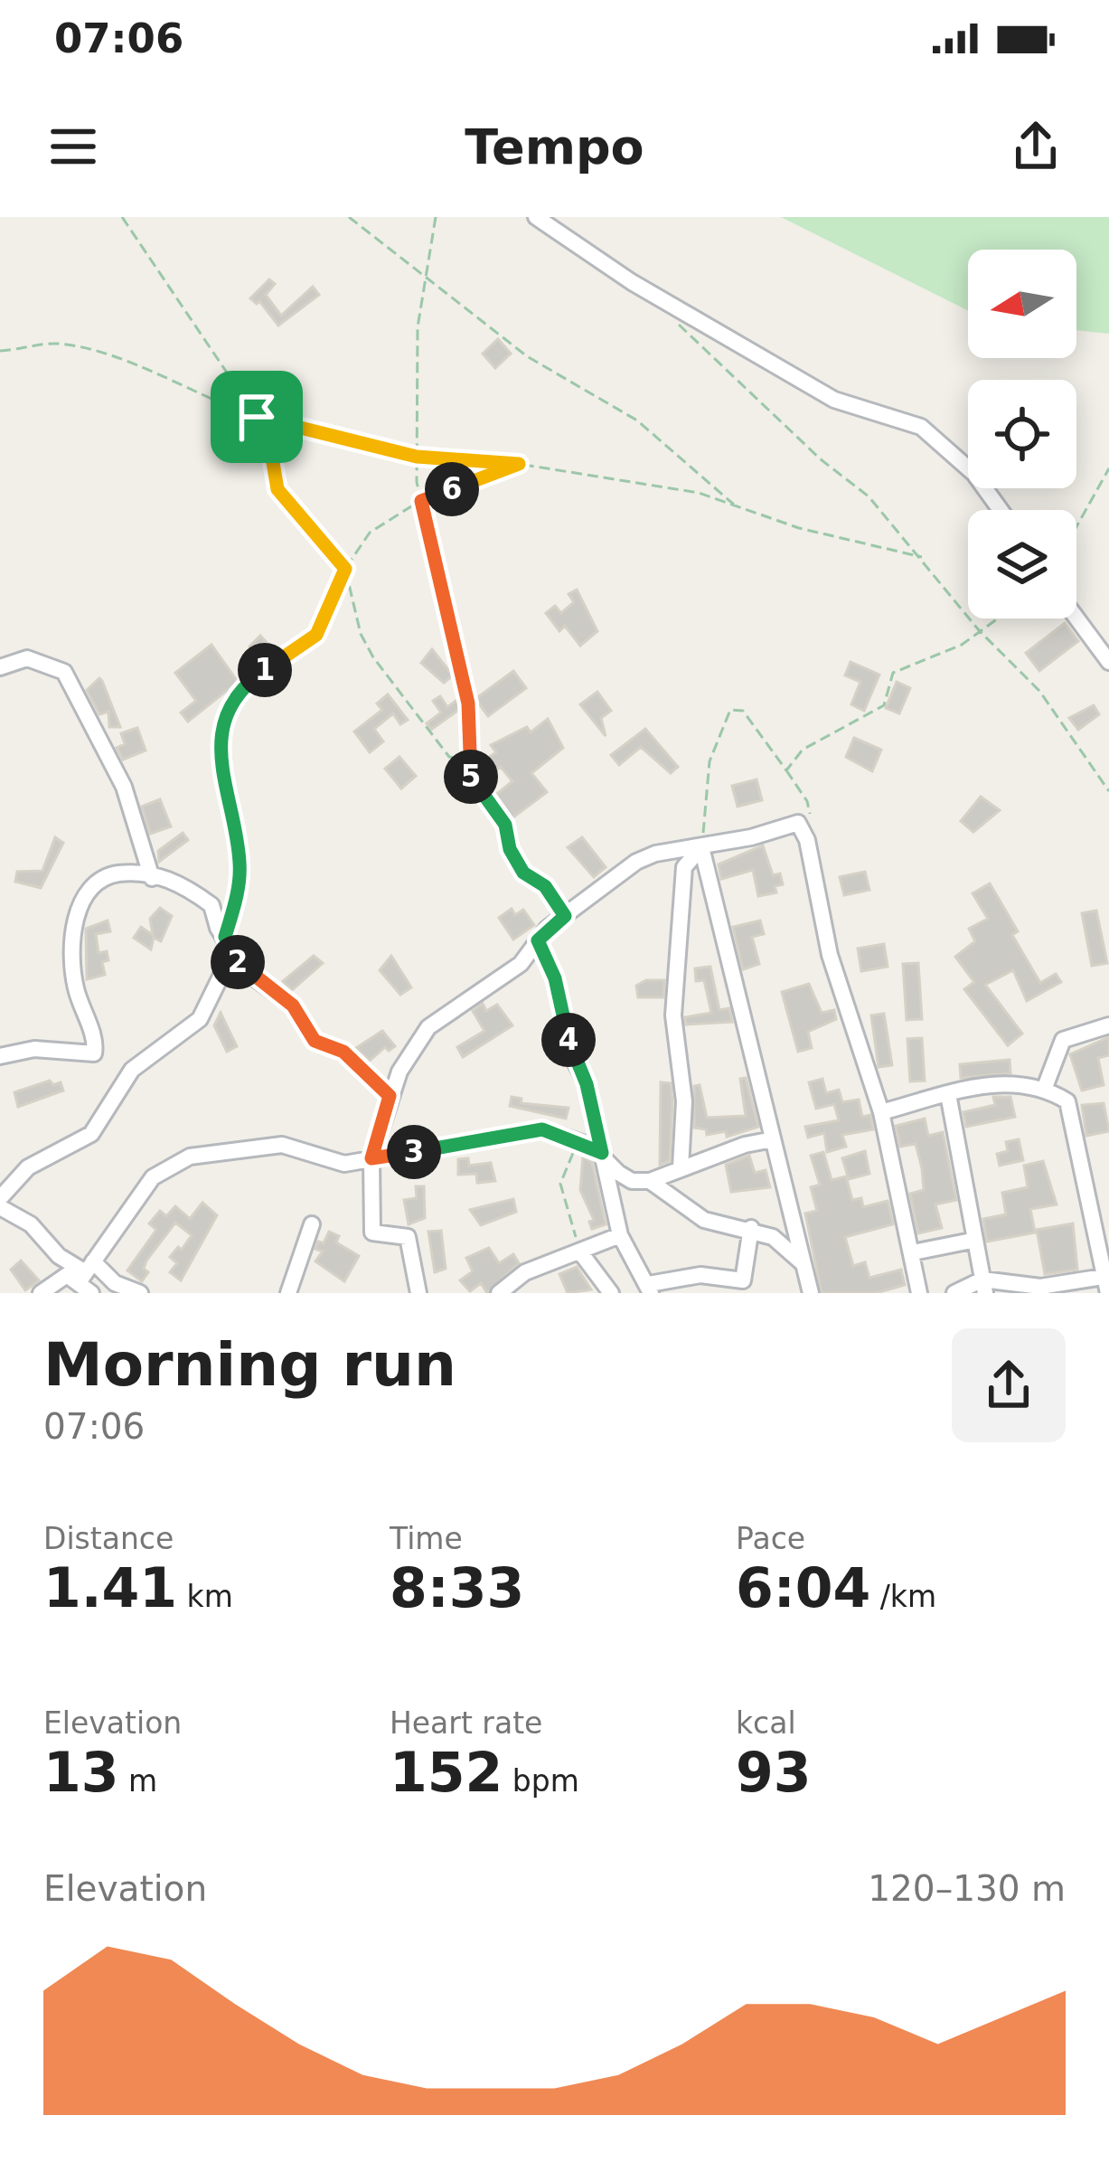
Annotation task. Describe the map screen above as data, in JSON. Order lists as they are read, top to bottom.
{
  "north": "left",
  "page": {
    "status": "07:06",
    "header": "Tempo",
    "pins": [
      "6",
      "1",
      "5",
      "2",
      "4",
      "3"
    ],
    "heading": ["Morning run", "07:06"],
    "stats": [
      ["Distance", "1.41 km"],
      ["Time", "8:33"],
      ["Pace", "6:04 /km"],
      ["Elevation", "13 m"],
      ["Heart rate", "152 bpm"],
      ["kcal", "93"]
    ],
    "chart": ["Elevation", "120–130 m"]
  }
}
